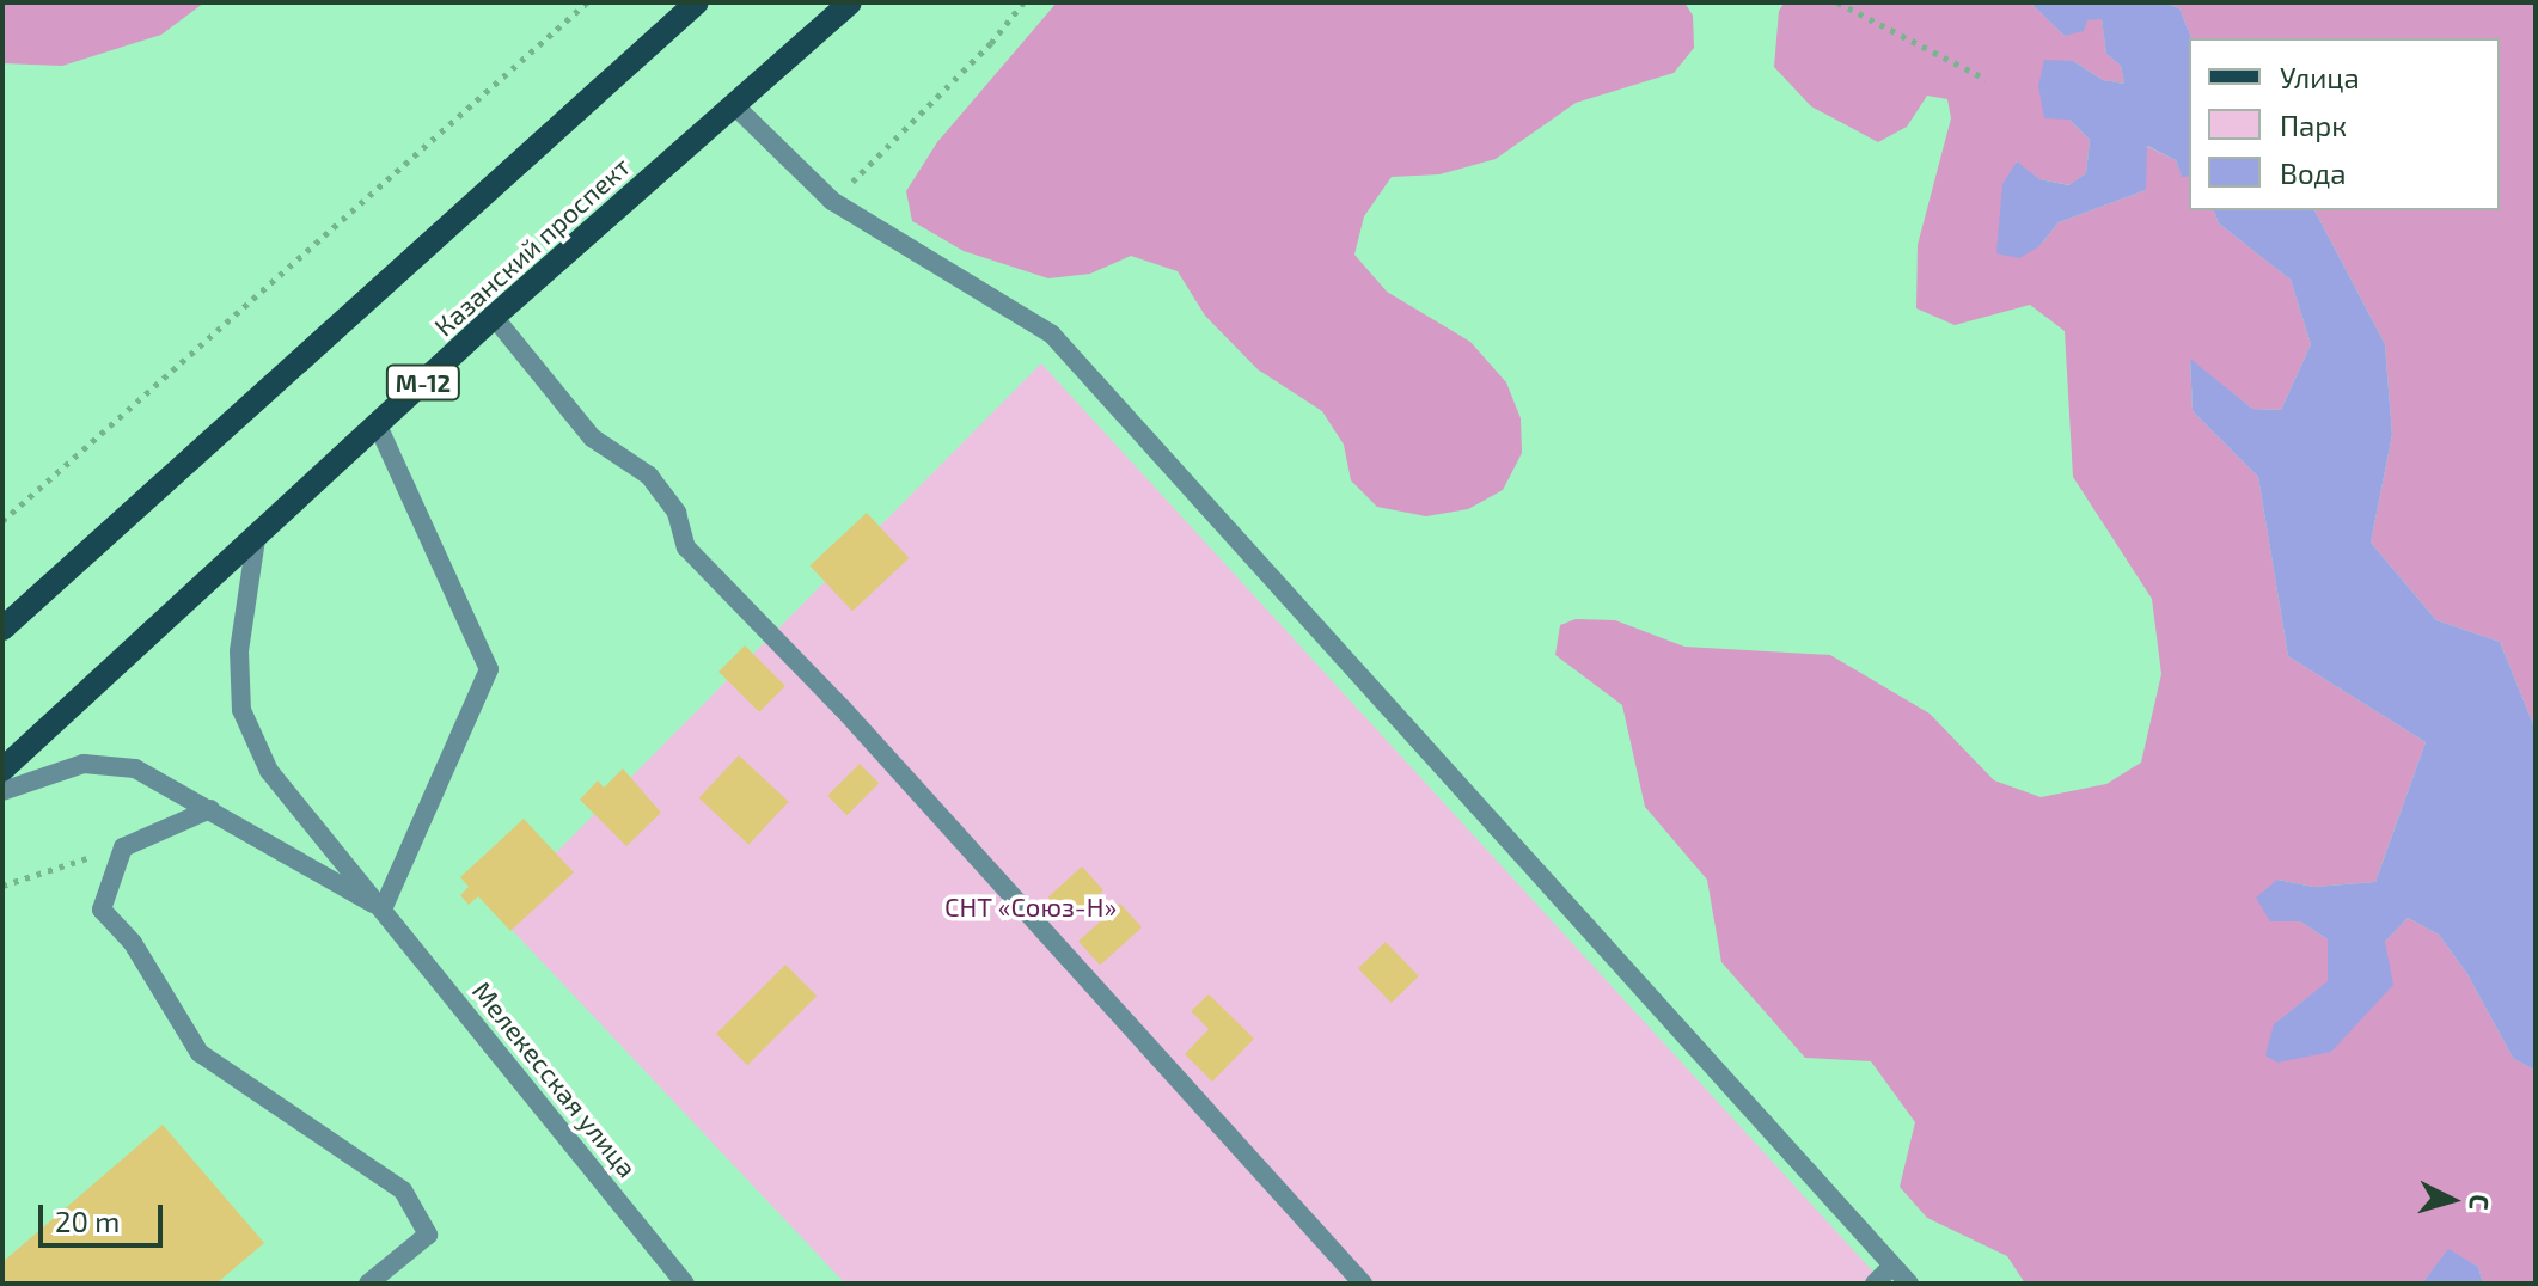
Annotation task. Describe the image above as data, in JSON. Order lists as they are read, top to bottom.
{
  "streets": {
    "main road": ["Казанский проспект", "М-12"],
    "street": ["Мелекесская улица"]
  },
  "crossings": [
    ["Казанский проспект", "Мелекесская улица"]
  ],
  "parks": ["СНТ «Союз-Н»"],
  "legend": ["Улица", "Парк", "Вода"],
  "scale_bar": "20 m",
  "north": "right"
}
